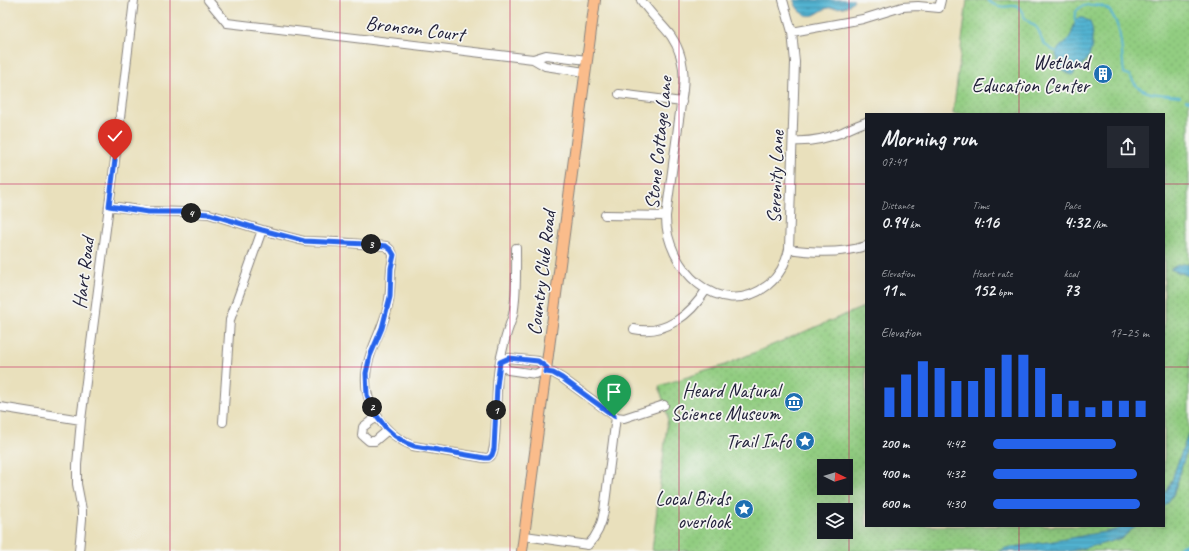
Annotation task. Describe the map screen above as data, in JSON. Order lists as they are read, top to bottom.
{
  "streets": {
    "main road": ["Country Club Road"],
    "street": [
      "Bronson Court",
      "Stone Cottage Lane",
      "Serenity Lane",
      "Hart Road"
    ]
  },
  "crossings": [
    ["Bronson Court", "Country Club Road"],
    ["Stone Cottage Lane", "Serenity Lane"]
  ],
  "places": {
    "building": ["Wetland Education Center"],
    "museum": ["Heard Natural Science Museum"],
    "place": ["Trail Info", "Local Birds overlook"]
  },
  "north": "right",
  "page": {
    "heading": ["Morning run", "07:41"],
    "stats": [
      ["Distance", "0.94 km"],
      ["Time", "4:16"],
      ["Pace", "4:32 /km"],
      ["Elevation", "11 m"],
      ["Heart rate", "152 bpm"],
      ["kcal", "73"]
    ],
    "pins": [
      "4",
      "3",
      "2",
      "1"
    ],
    "chart": ["Elevation", "17–25 m"],
    "list": [
      {
        "name": "200 m",
        "note": "4:42"
      },
      {
        "name": "400 m",
        "note": "4:32"
      },
      {
        "name": "600 m",
        "note": "4:30"
      }
    ]
  }
}
